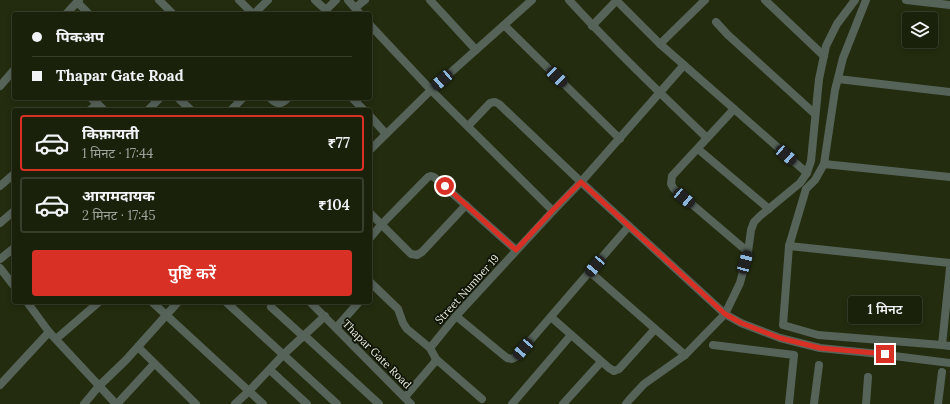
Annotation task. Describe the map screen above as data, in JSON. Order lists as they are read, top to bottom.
{
  "streets": {
    "street": ["Street Number 19", "Thapar Gate Road"]
  },
  "page": {
    "banner": ["पिकअप", "Thapar Gate Road"],
    "list": [
      {
        "name": "किफ़ायती",
        "note": "1 मिनट · 17:44",
        "value": "₹77"
      },
      {
        "name": "आरामदायक",
        "note": "2 मिनट · 17:45",
        "value": "₹104"
      }
    ],
    "buttons": "पुष्टि करें",
    "bubble": "1 मिनट"
  }
}
